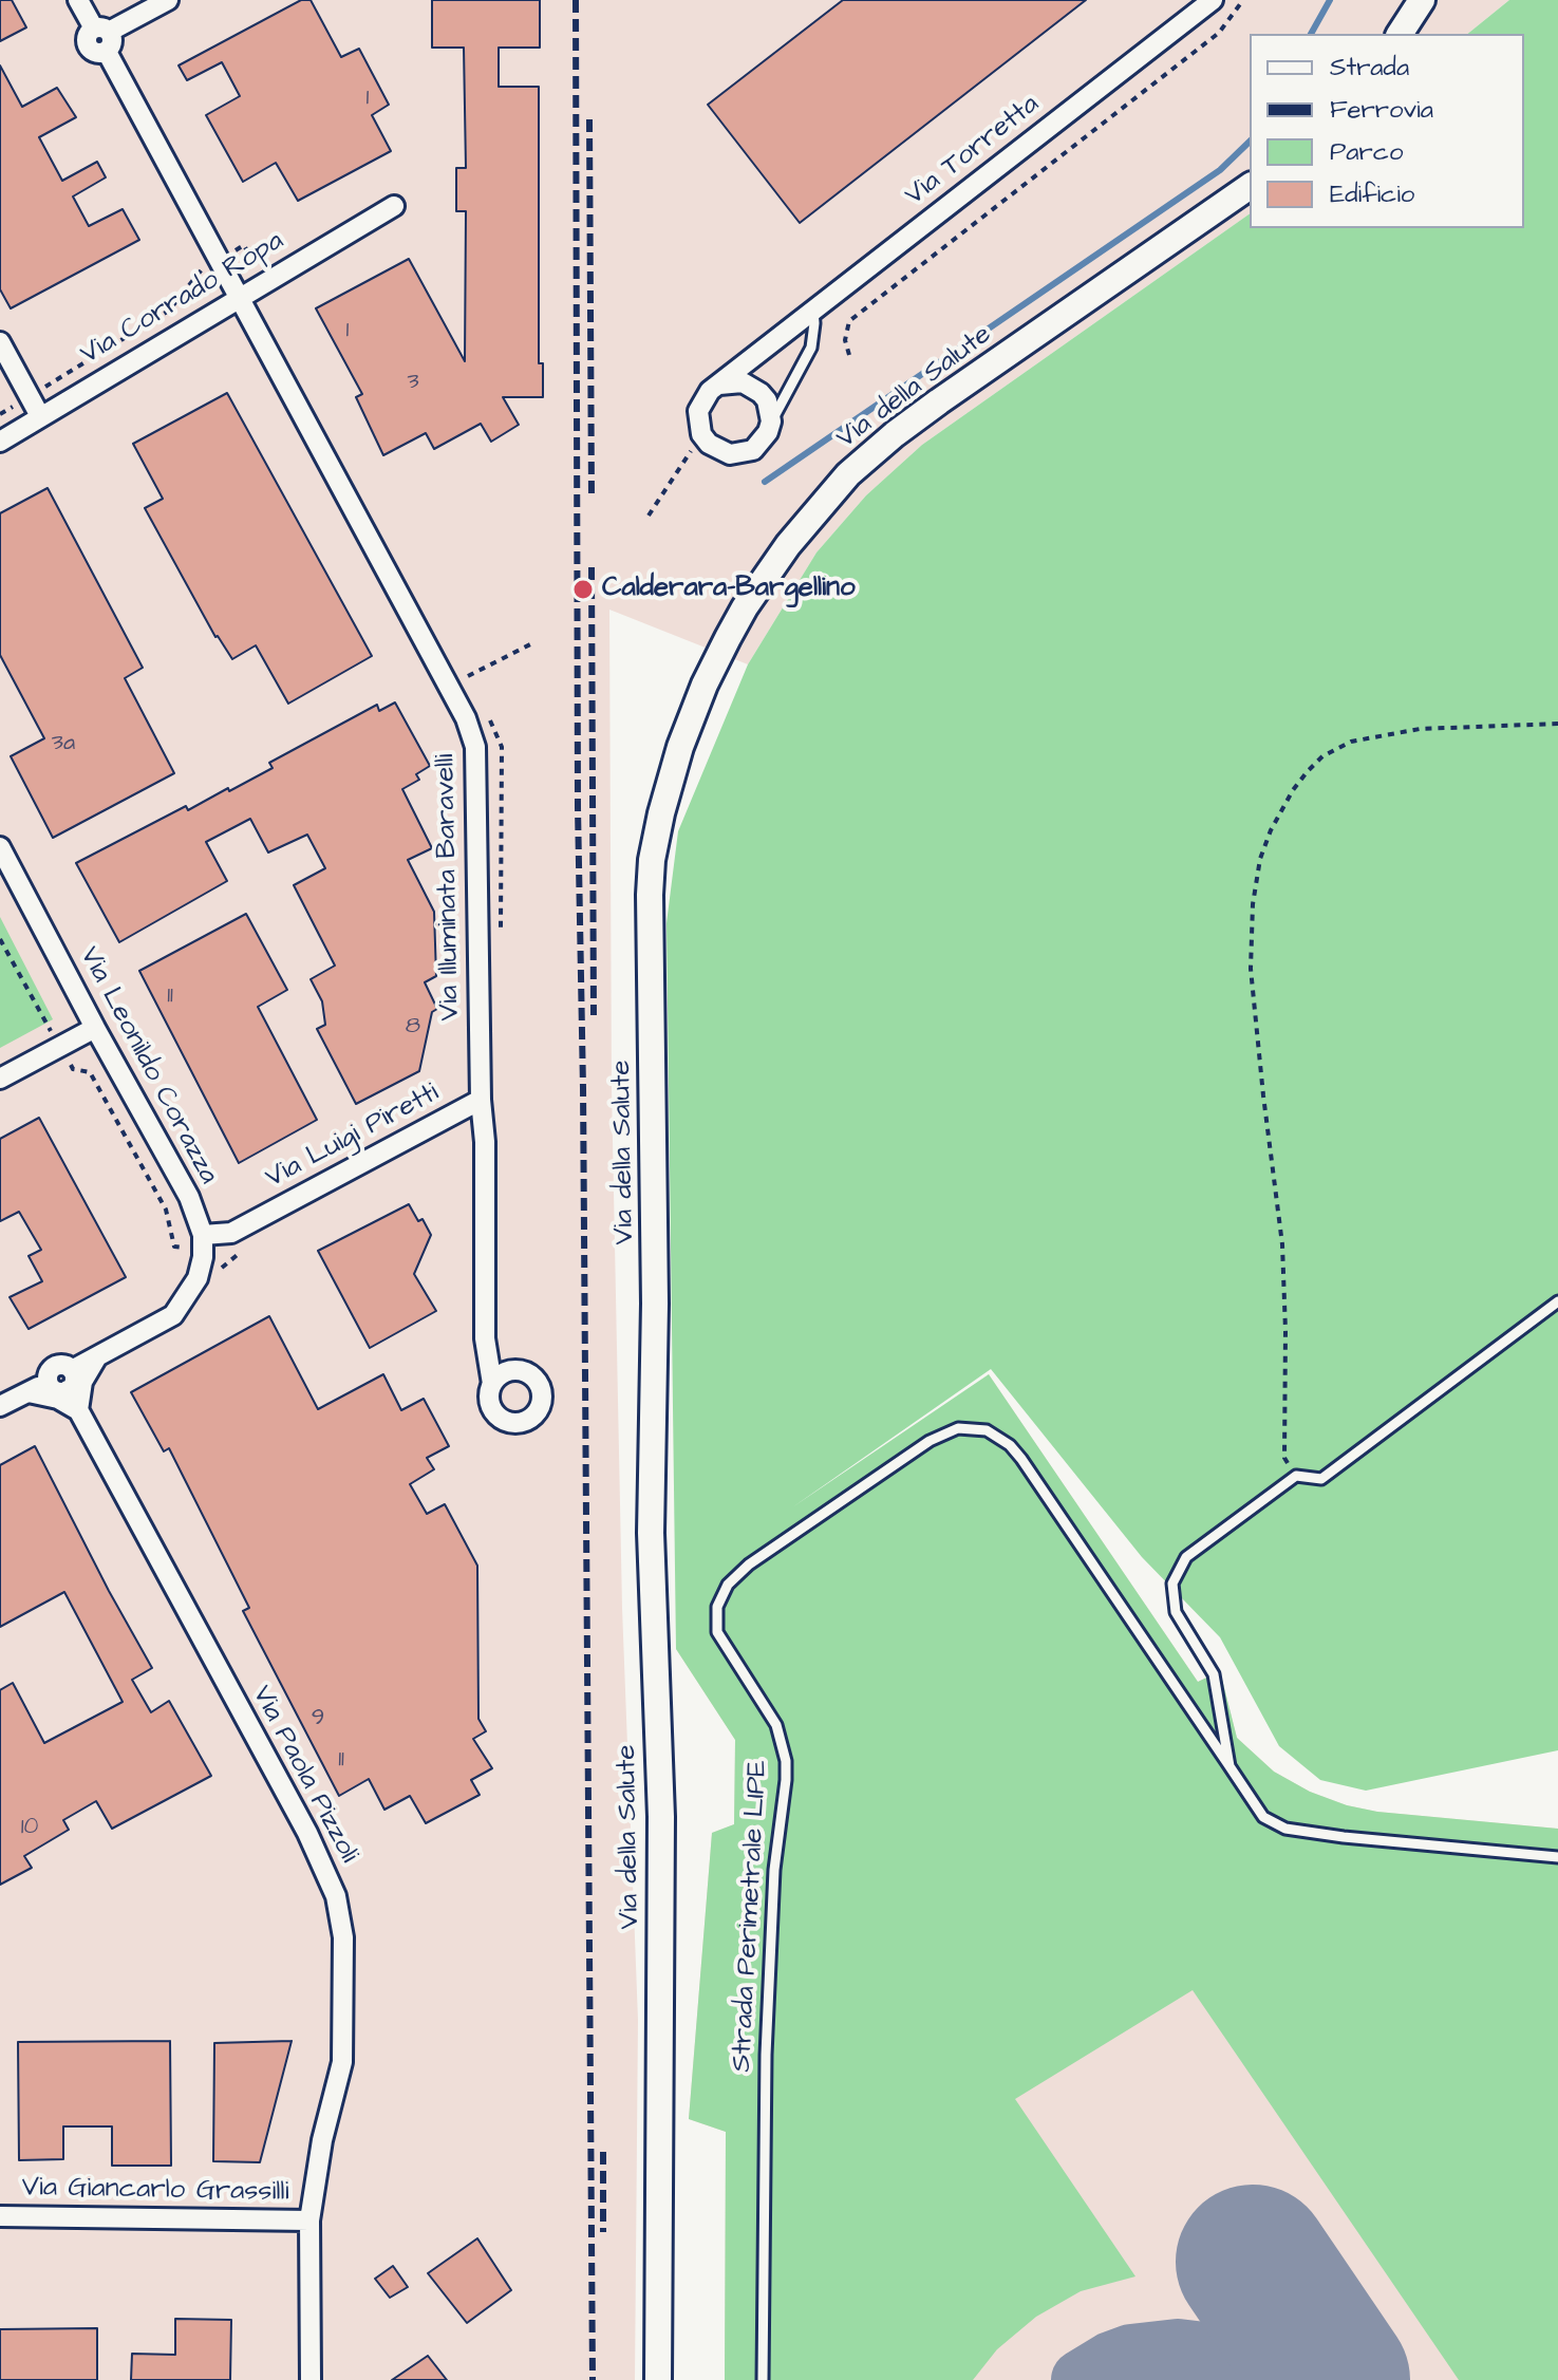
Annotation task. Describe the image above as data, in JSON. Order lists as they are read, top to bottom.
{
  "streets": {
    "street": [
      "Via Torretta",
      "Via Corrado Ropa",
      "Via della Salute",
      "Via Illuminata Baravelli",
      "Via Leonildo Corazza",
      "Via Luigi Piretti",
      "Via Paola Pizzoli",
      "Via Giancarlo Grassilli"
    ],
    "lane": ["Strada Perimetrale LIPE"]
  },
  "crossings": [
    ["Via Corrado Ropa", "Via Illuminata Baravelli"],
    ["Via Illuminata Baravelli", "Via Luigi Piretti"],
    ["Via Leonildo Corazza", "Via Luigi Piretti"],
    ["Via Paola Pizzoli", "Via Giancarlo Grassilli"]
  ],
  "places": ["Calderara-Bargellino"],
  "house_numbers": [
    "1",
    "1",
    "3",
    "3a",
    "11",
    "8",
    "9",
    "11",
    "10"
  ],
  "legend": [
    "Strada",
    "Ferrovia",
    "Parco",
    "Edificio"
  ]
}
